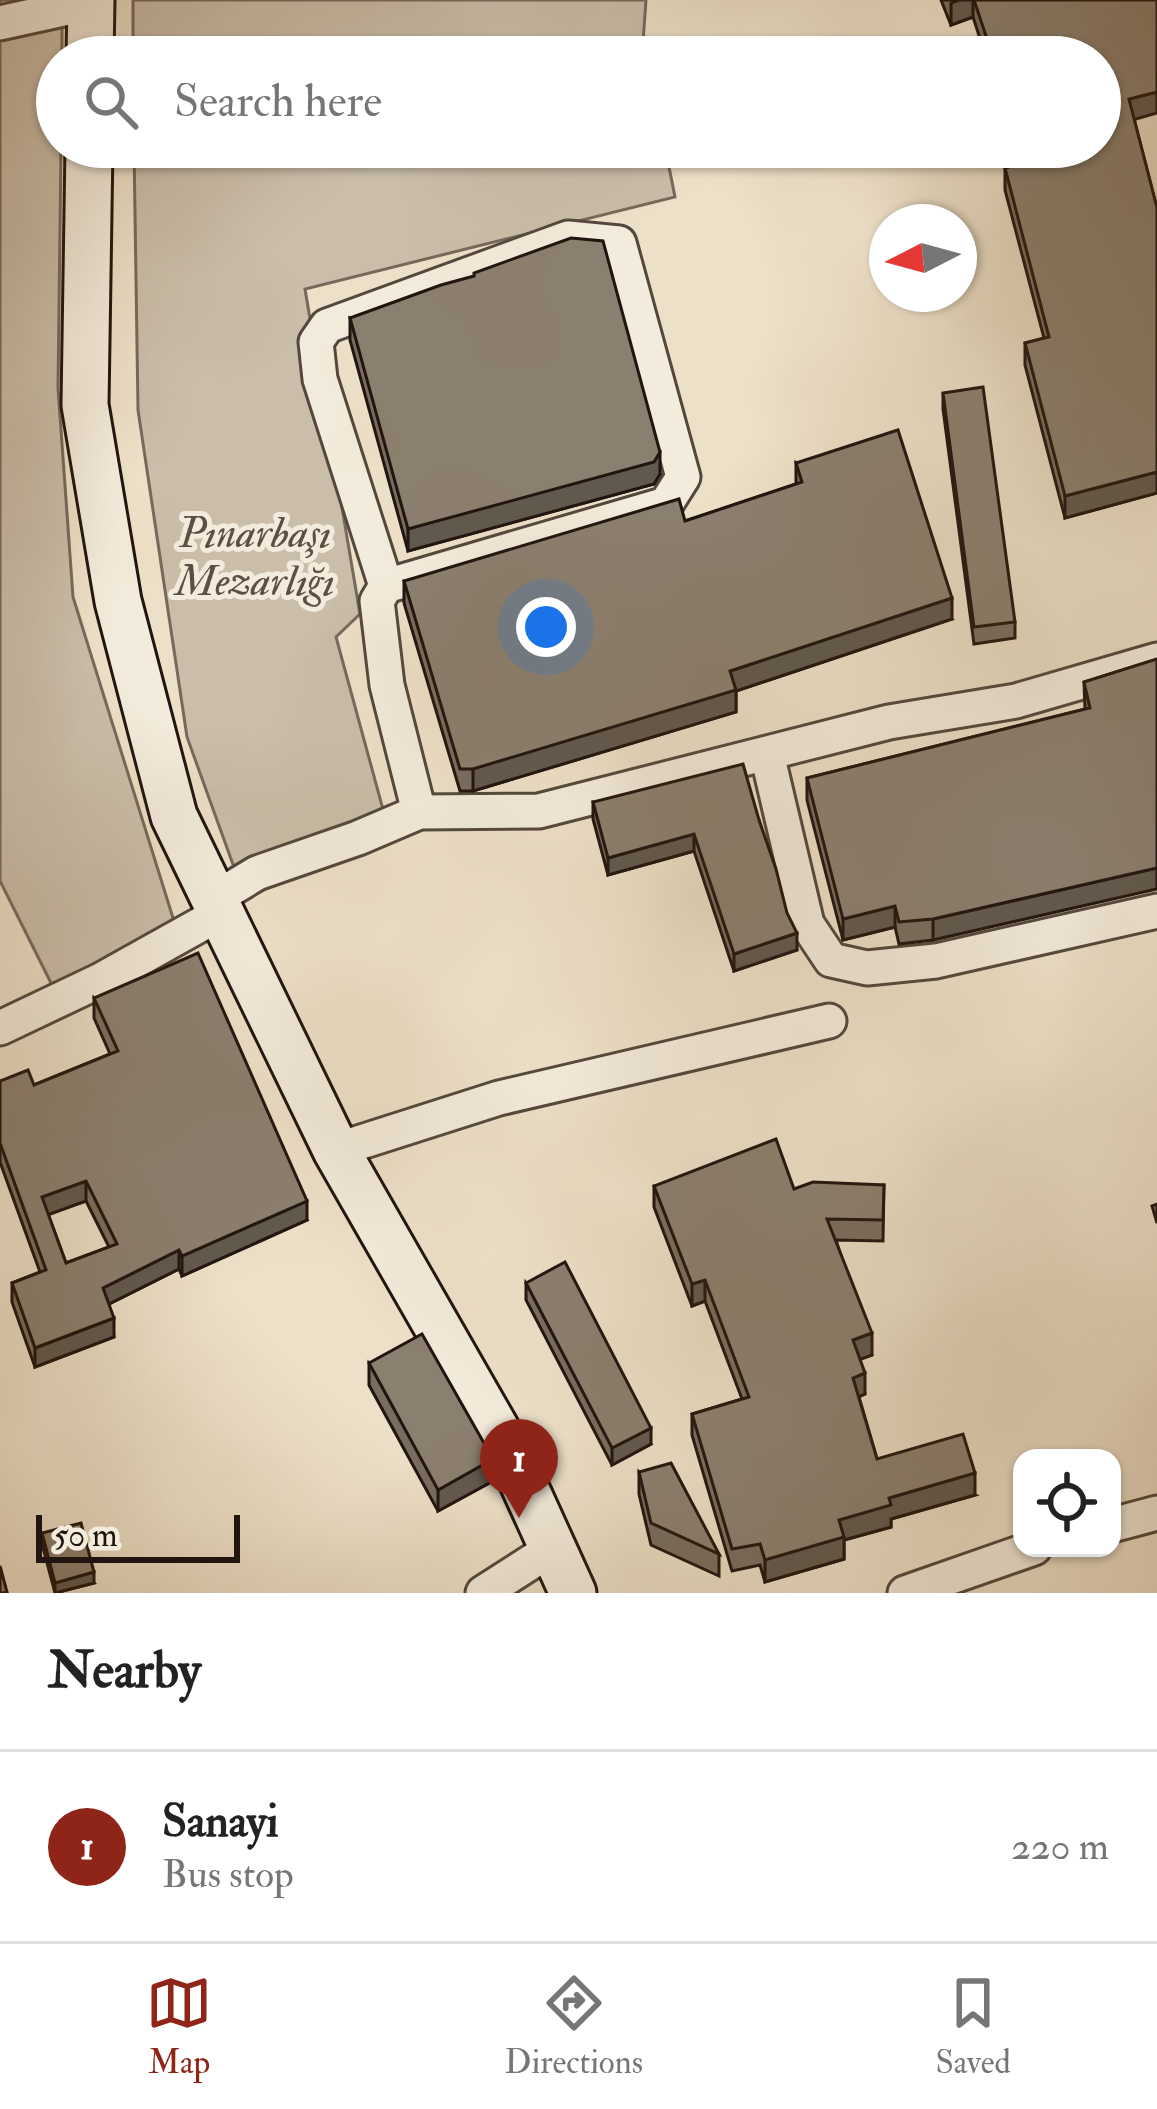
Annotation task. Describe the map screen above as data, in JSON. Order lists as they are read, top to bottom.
{
  "parks": ["Pınarbaşı Mezarlığı"],
  "scale_bar": "50 m",
  "north": "left",
  "page": {
    "search": "Search here",
    "pins": "1",
    "scale": "50 m",
    "heading": "Nearby",
    "list": [
      {
        "mark": "1",
        "name": "Sanayi",
        "note": "Bus stop",
        "value": "220 m"
      }
    ],
    "nav": ["Map", "Directions", "Saved"]
  }
}
